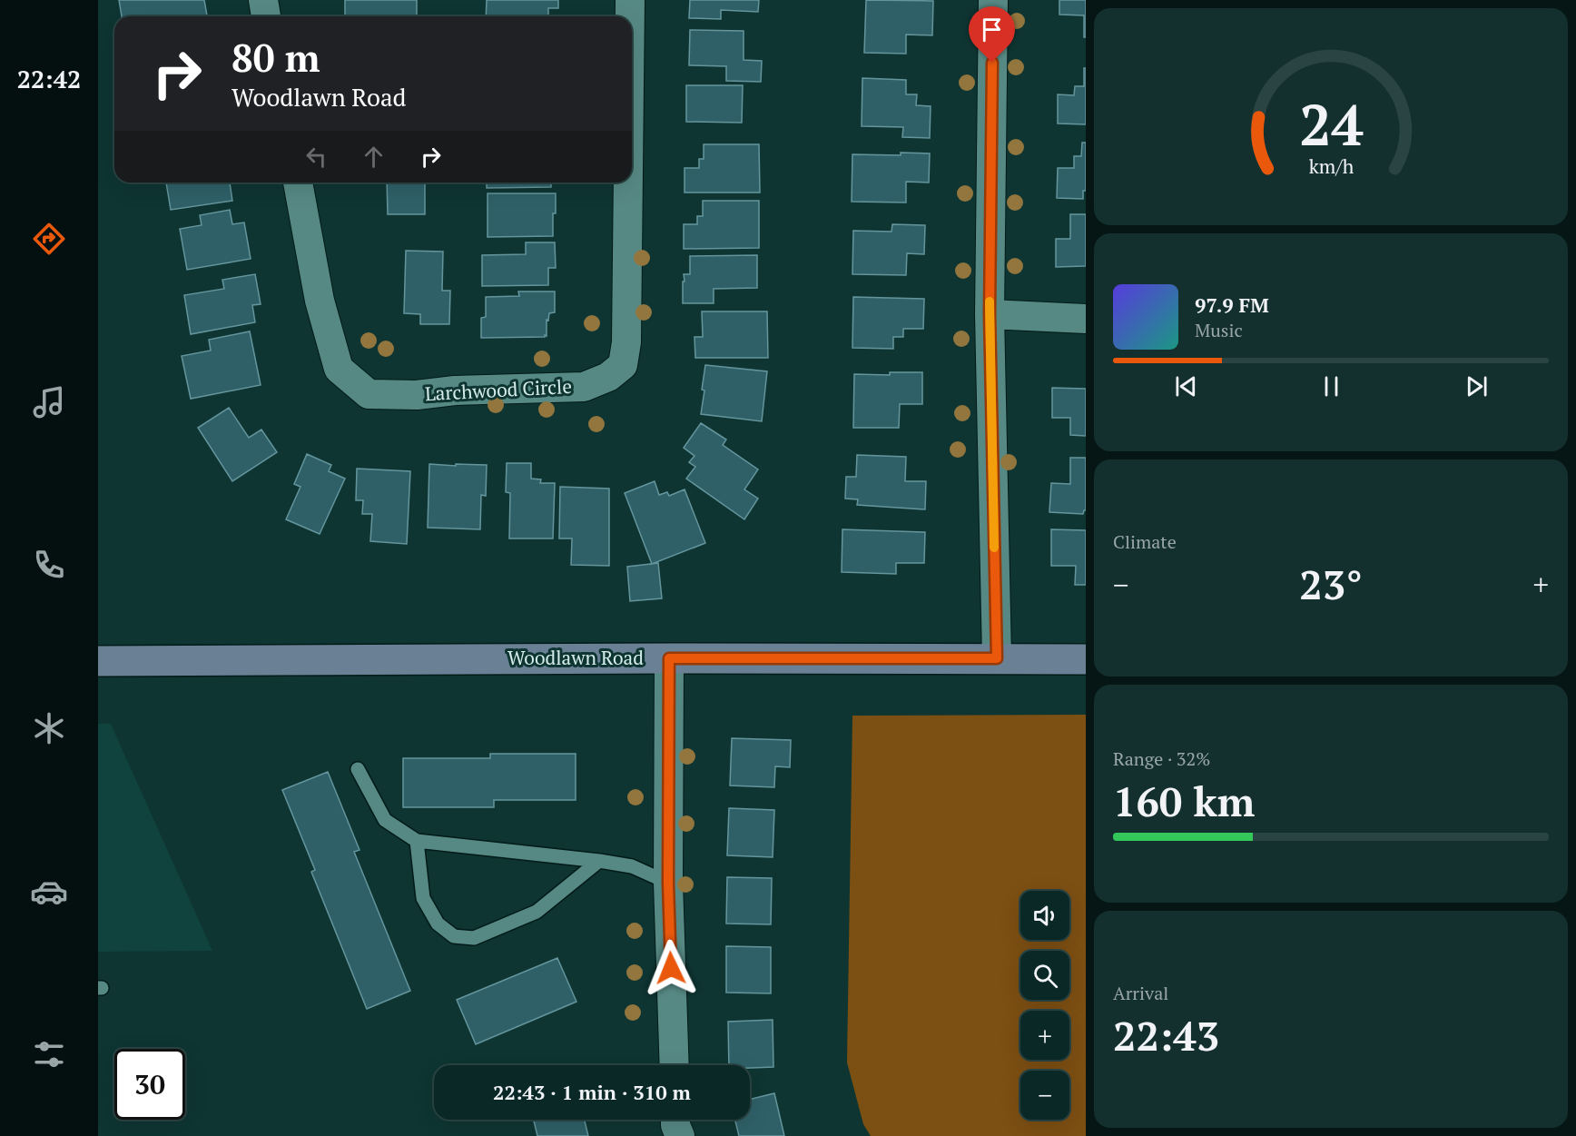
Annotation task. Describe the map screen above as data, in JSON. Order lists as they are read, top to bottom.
{
  "streets": {
    "main road": ["Woodlawn Road"],
    "street": ["Larchwood Circle"]
  },
  "page": {
    "tabs": "22:42",
    "turn": ["80 m", "Woodlawn Road"],
    "song": ["97.9 FM", "Music"],
    "tile": [
      "Climate",
      ["Range · 32%", "160 km"],
      ["Arrival", "22:43"]
    ],
    "heat": ["−", "23°", "+"],
    "map_buttons": ["+", "−"],
    "limit": "30",
    "trip": "22:43 · 1 min · 310 m",
    "gauge": ["24", "km/h"]
  }
}
